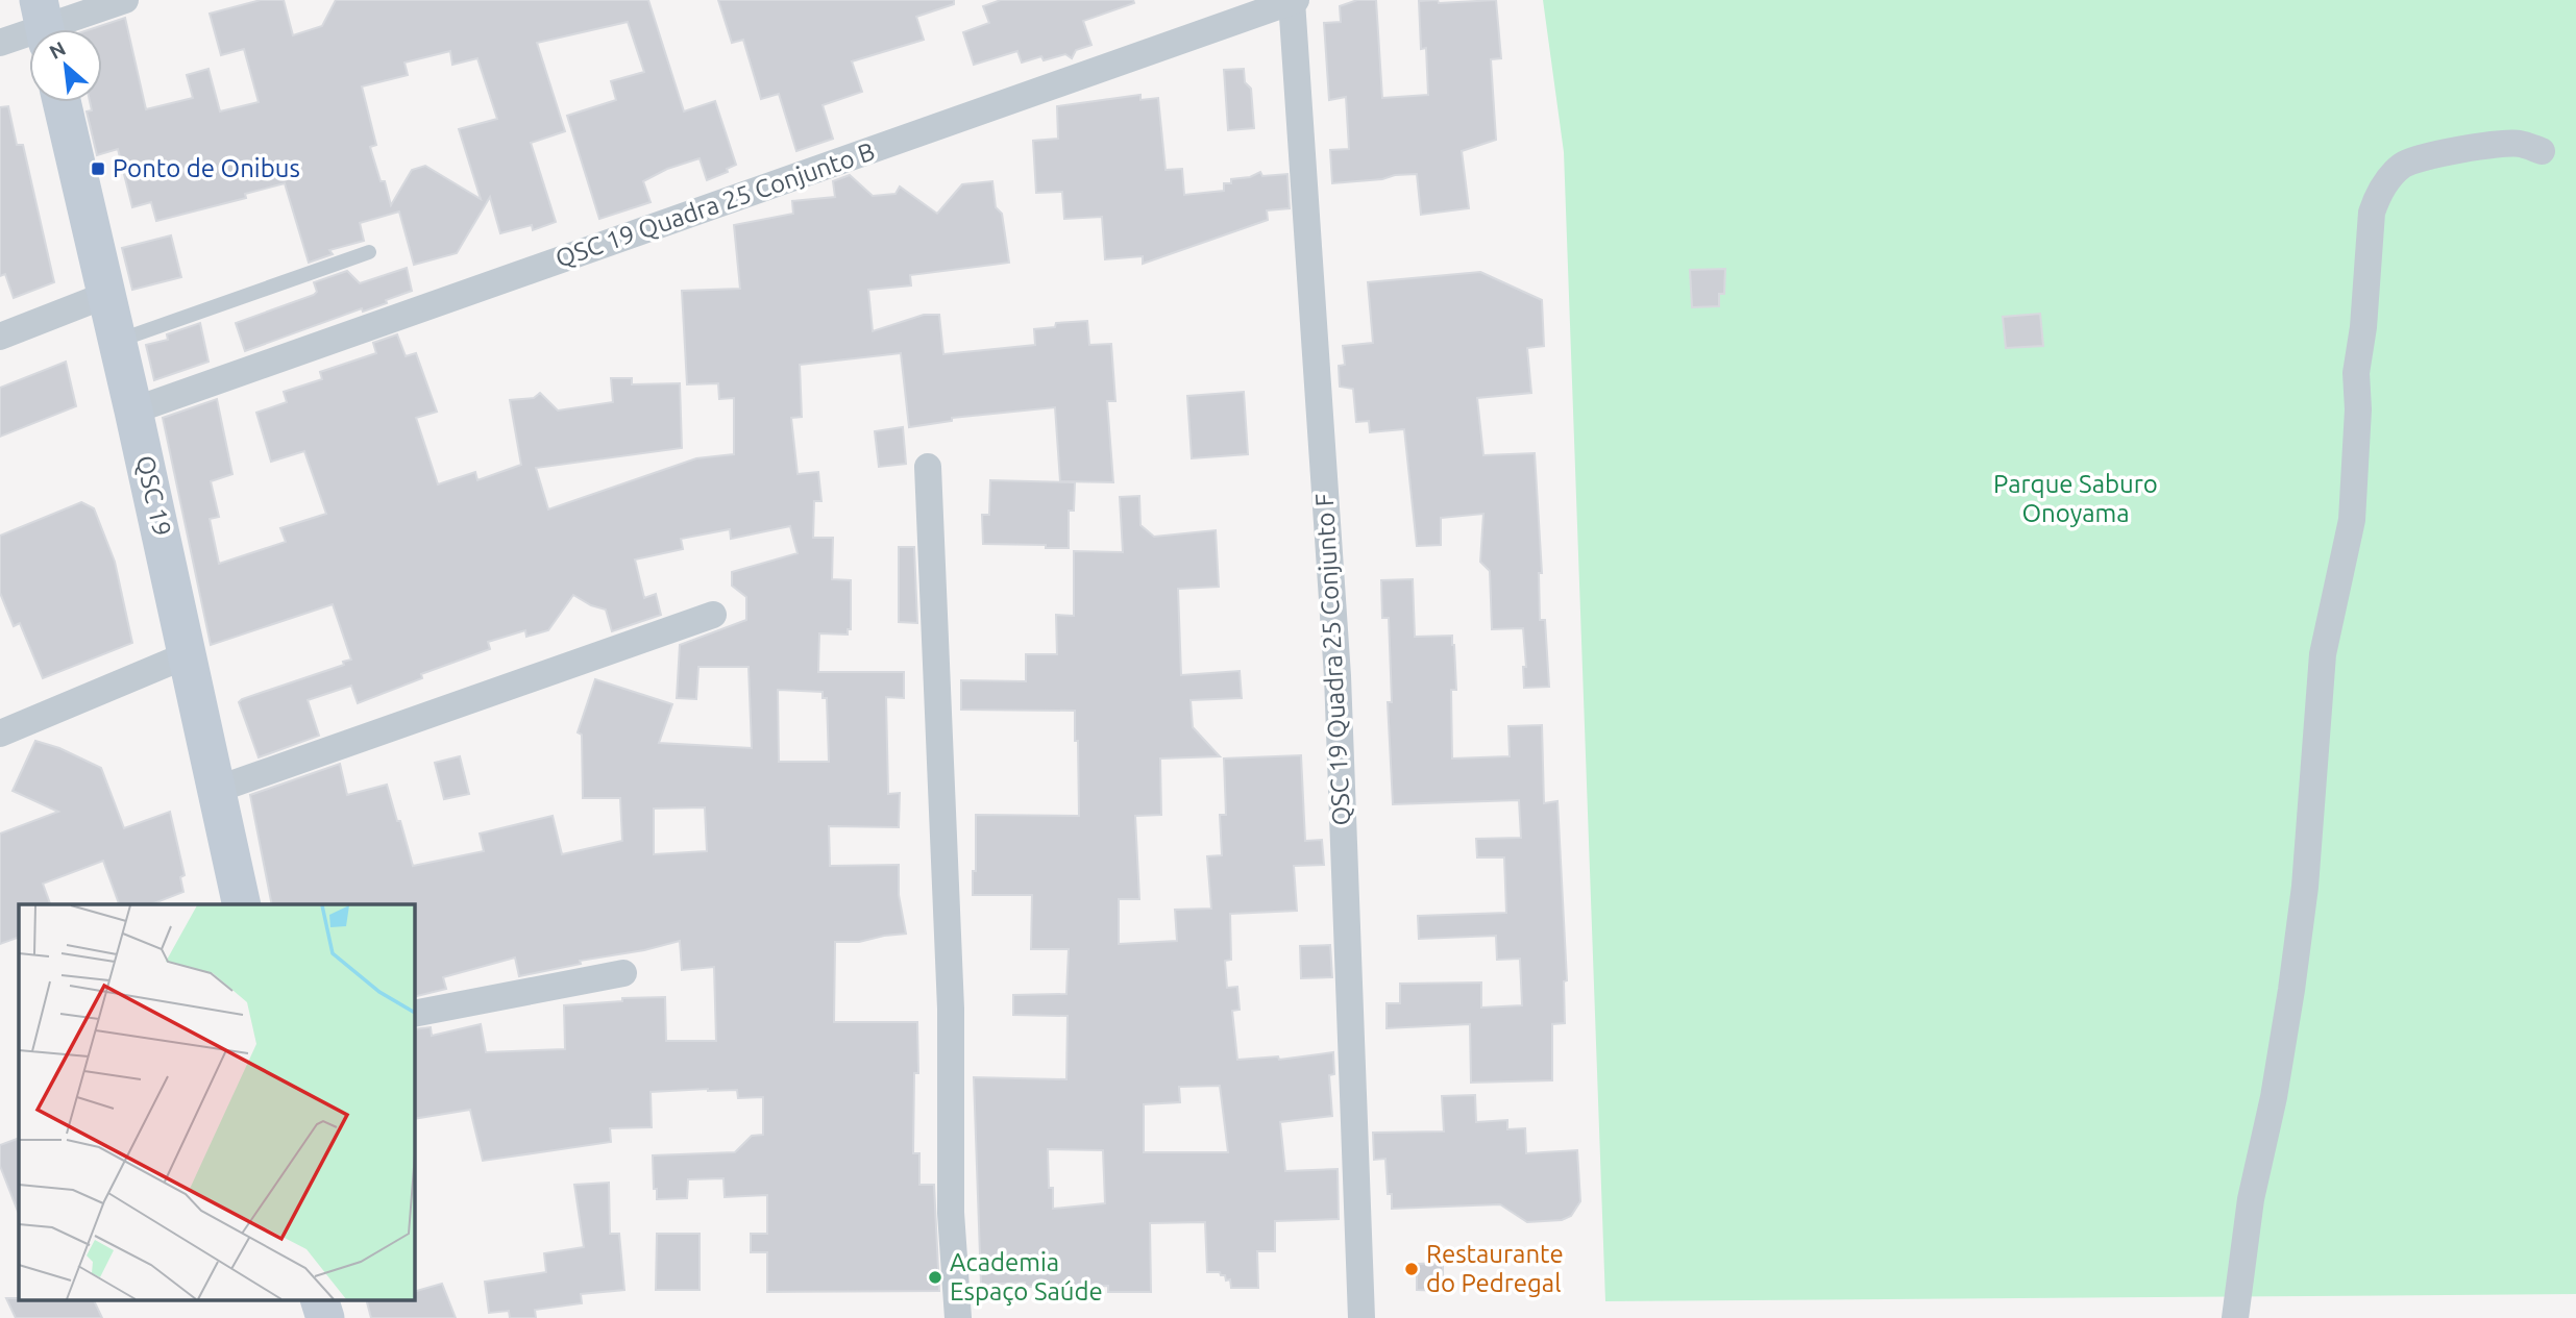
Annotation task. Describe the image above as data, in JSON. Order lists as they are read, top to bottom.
{
  "streets": {
    "street": ["QSC 19 Quadra 25 Conjunto B", "QSC 19", "QSC 19 Quadra 25 Conjunto F"]
  },
  "crossings": [
    ["QSC 19 Quadra 25 Conjunto B", "QSC 19"],
    ["QSC 19 Quadra 25 Conjunto B", "QSC 19 Quadra 25 Conjunto F"]
  ],
  "parks": ["Parque Saburo Onoyama"],
  "places": {
    "transit": ["Ponto de Onibus"],
    "other": ["Restaurante do Pedregal", "Academia Espaço Saúde"]
  },
  "north": "top left"
}
